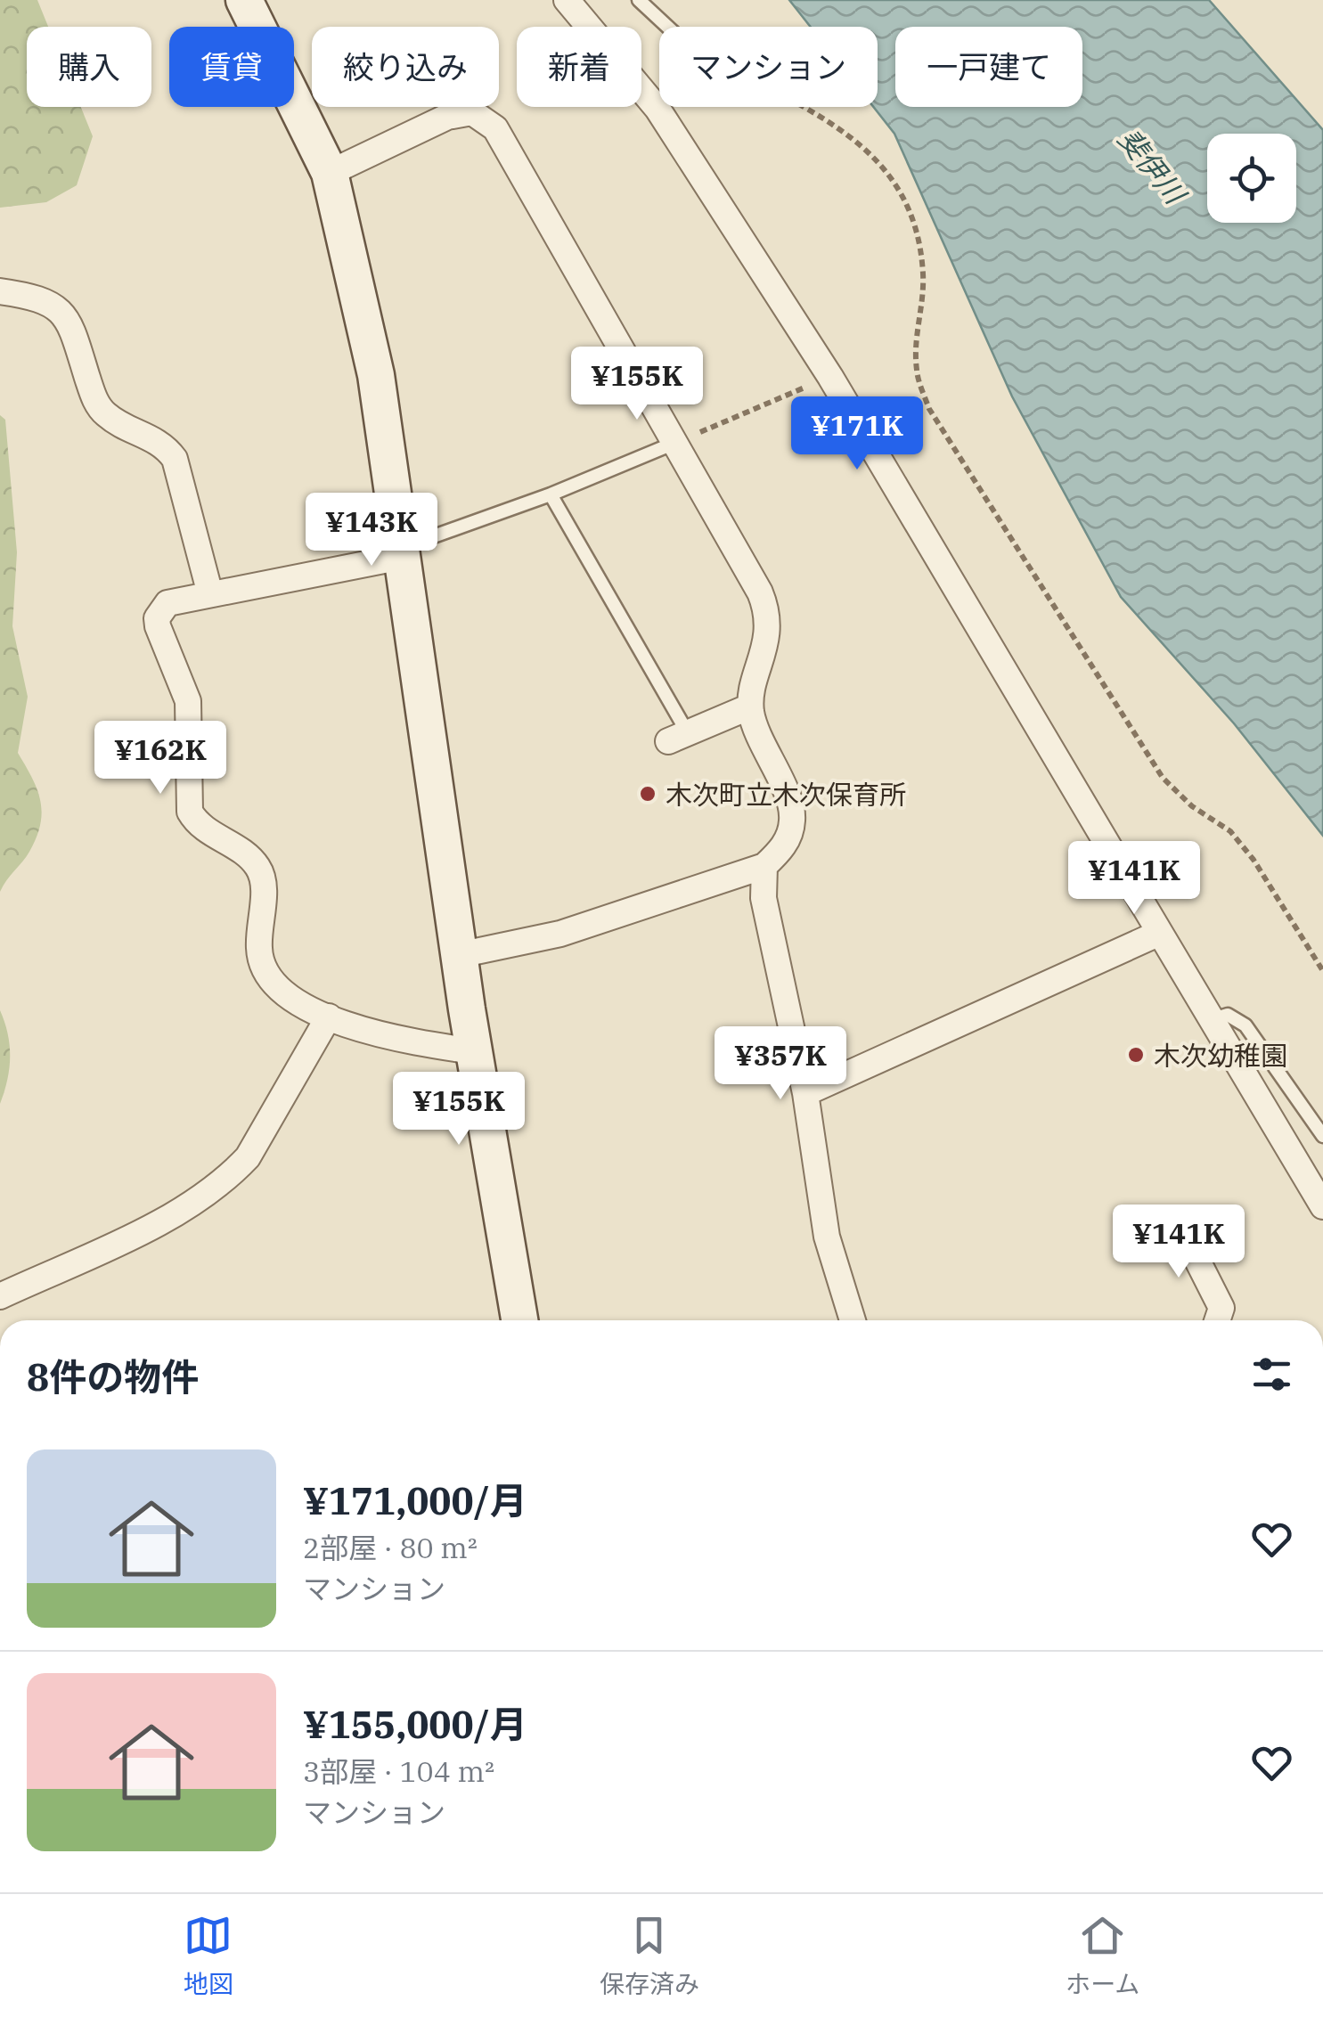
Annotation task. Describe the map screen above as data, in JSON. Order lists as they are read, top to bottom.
{
  "water": ["斐伊川"],
  "places": ["木次町立木次保育所", "木次幼稚園"],
  "page": {
    "chip": [
      "購入",
      "賃貸",
      "絞り込み",
      "新着",
      "マンション",
      "一戸建て"
    ],
    "price": [
      "¥155K",
      "¥171K",
      "¥143K",
      "¥162K",
      "¥141K",
      "¥357K",
      "¥155K",
      "¥141K"
    ],
    "heading": "8件の物件",
    "list": [
      {
        "name": "¥171,000/月",
        "note": "2部屋 · 80 m² · マンション"
      },
      {
        "name": "¥155,000/月",
        "note": "3部屋 · 104 m² · マンション"
      }
    ],
    "tabs": ["地図", "保存済み", "ホーム"]
  }
}
